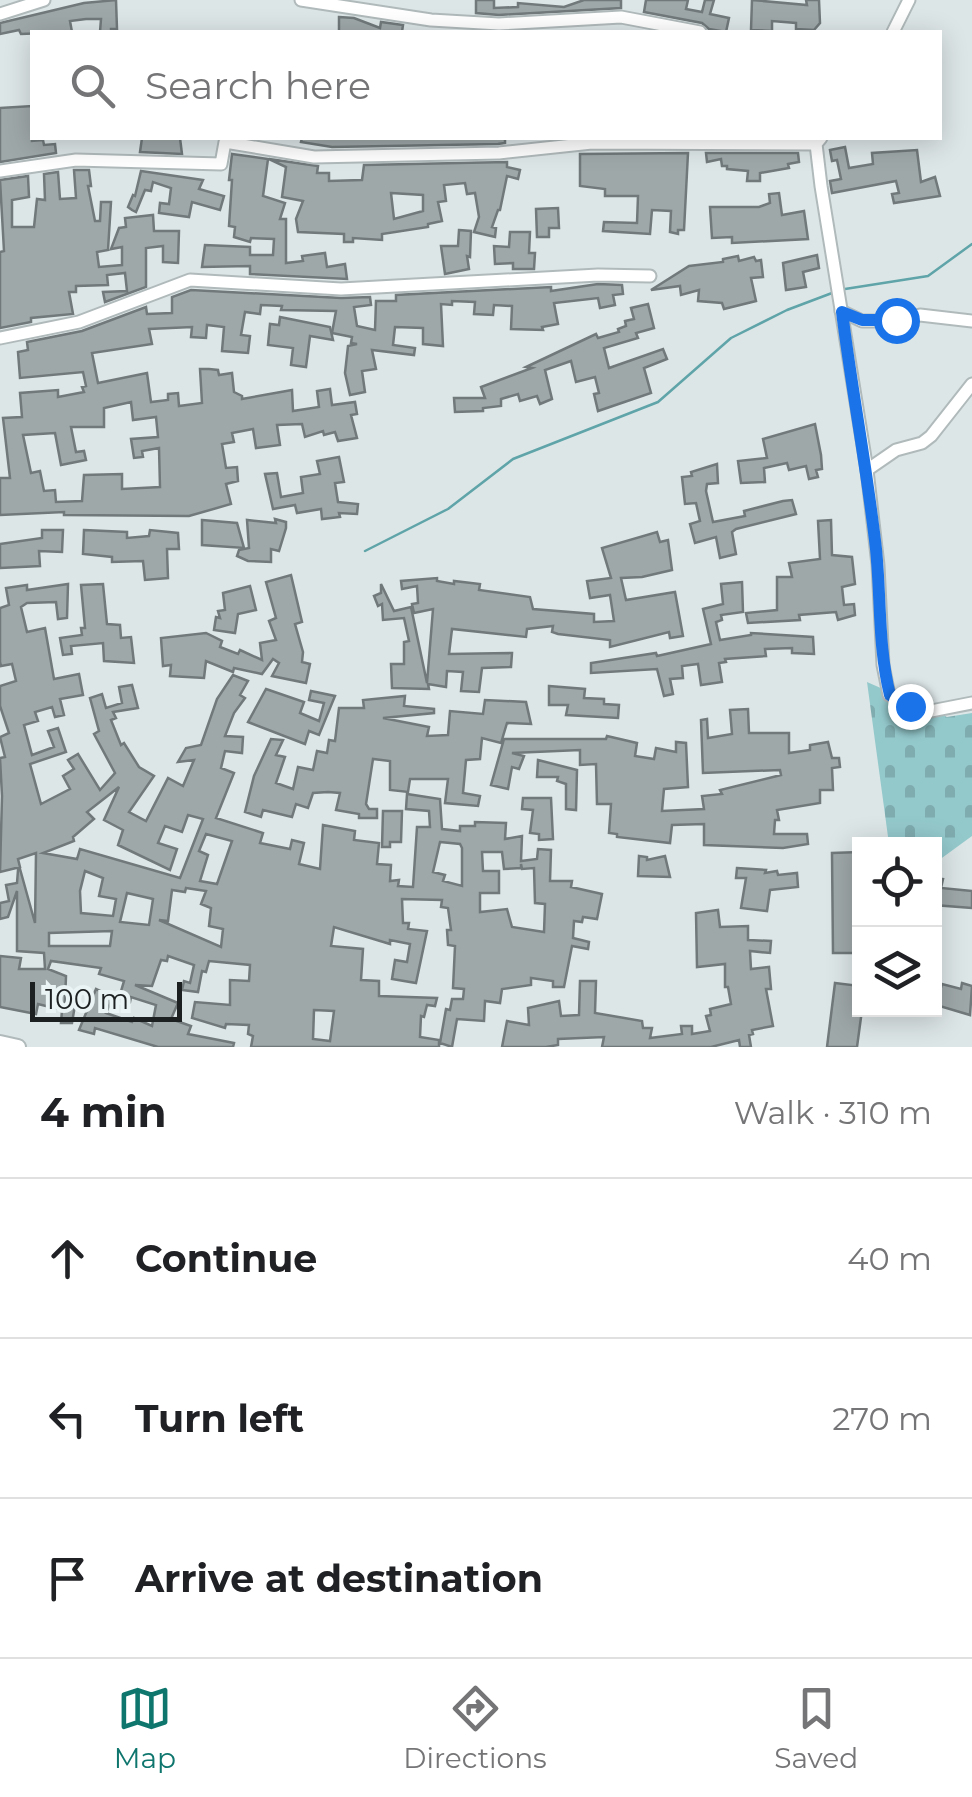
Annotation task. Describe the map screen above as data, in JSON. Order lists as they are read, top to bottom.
{
  "scale_bar": "100 m",
  "page": {
    "search": "Search here",
    "scale": "100 m",
    "heading": ["4 min", "Walk · 310 m"],
    "list": [
      ["Continue", "40 m"],
      ["Turn left", "270 m"],
      "Arrive at destination"
    ],
    "nav": ["Map", "Directions", "Saved"]
  }
}
